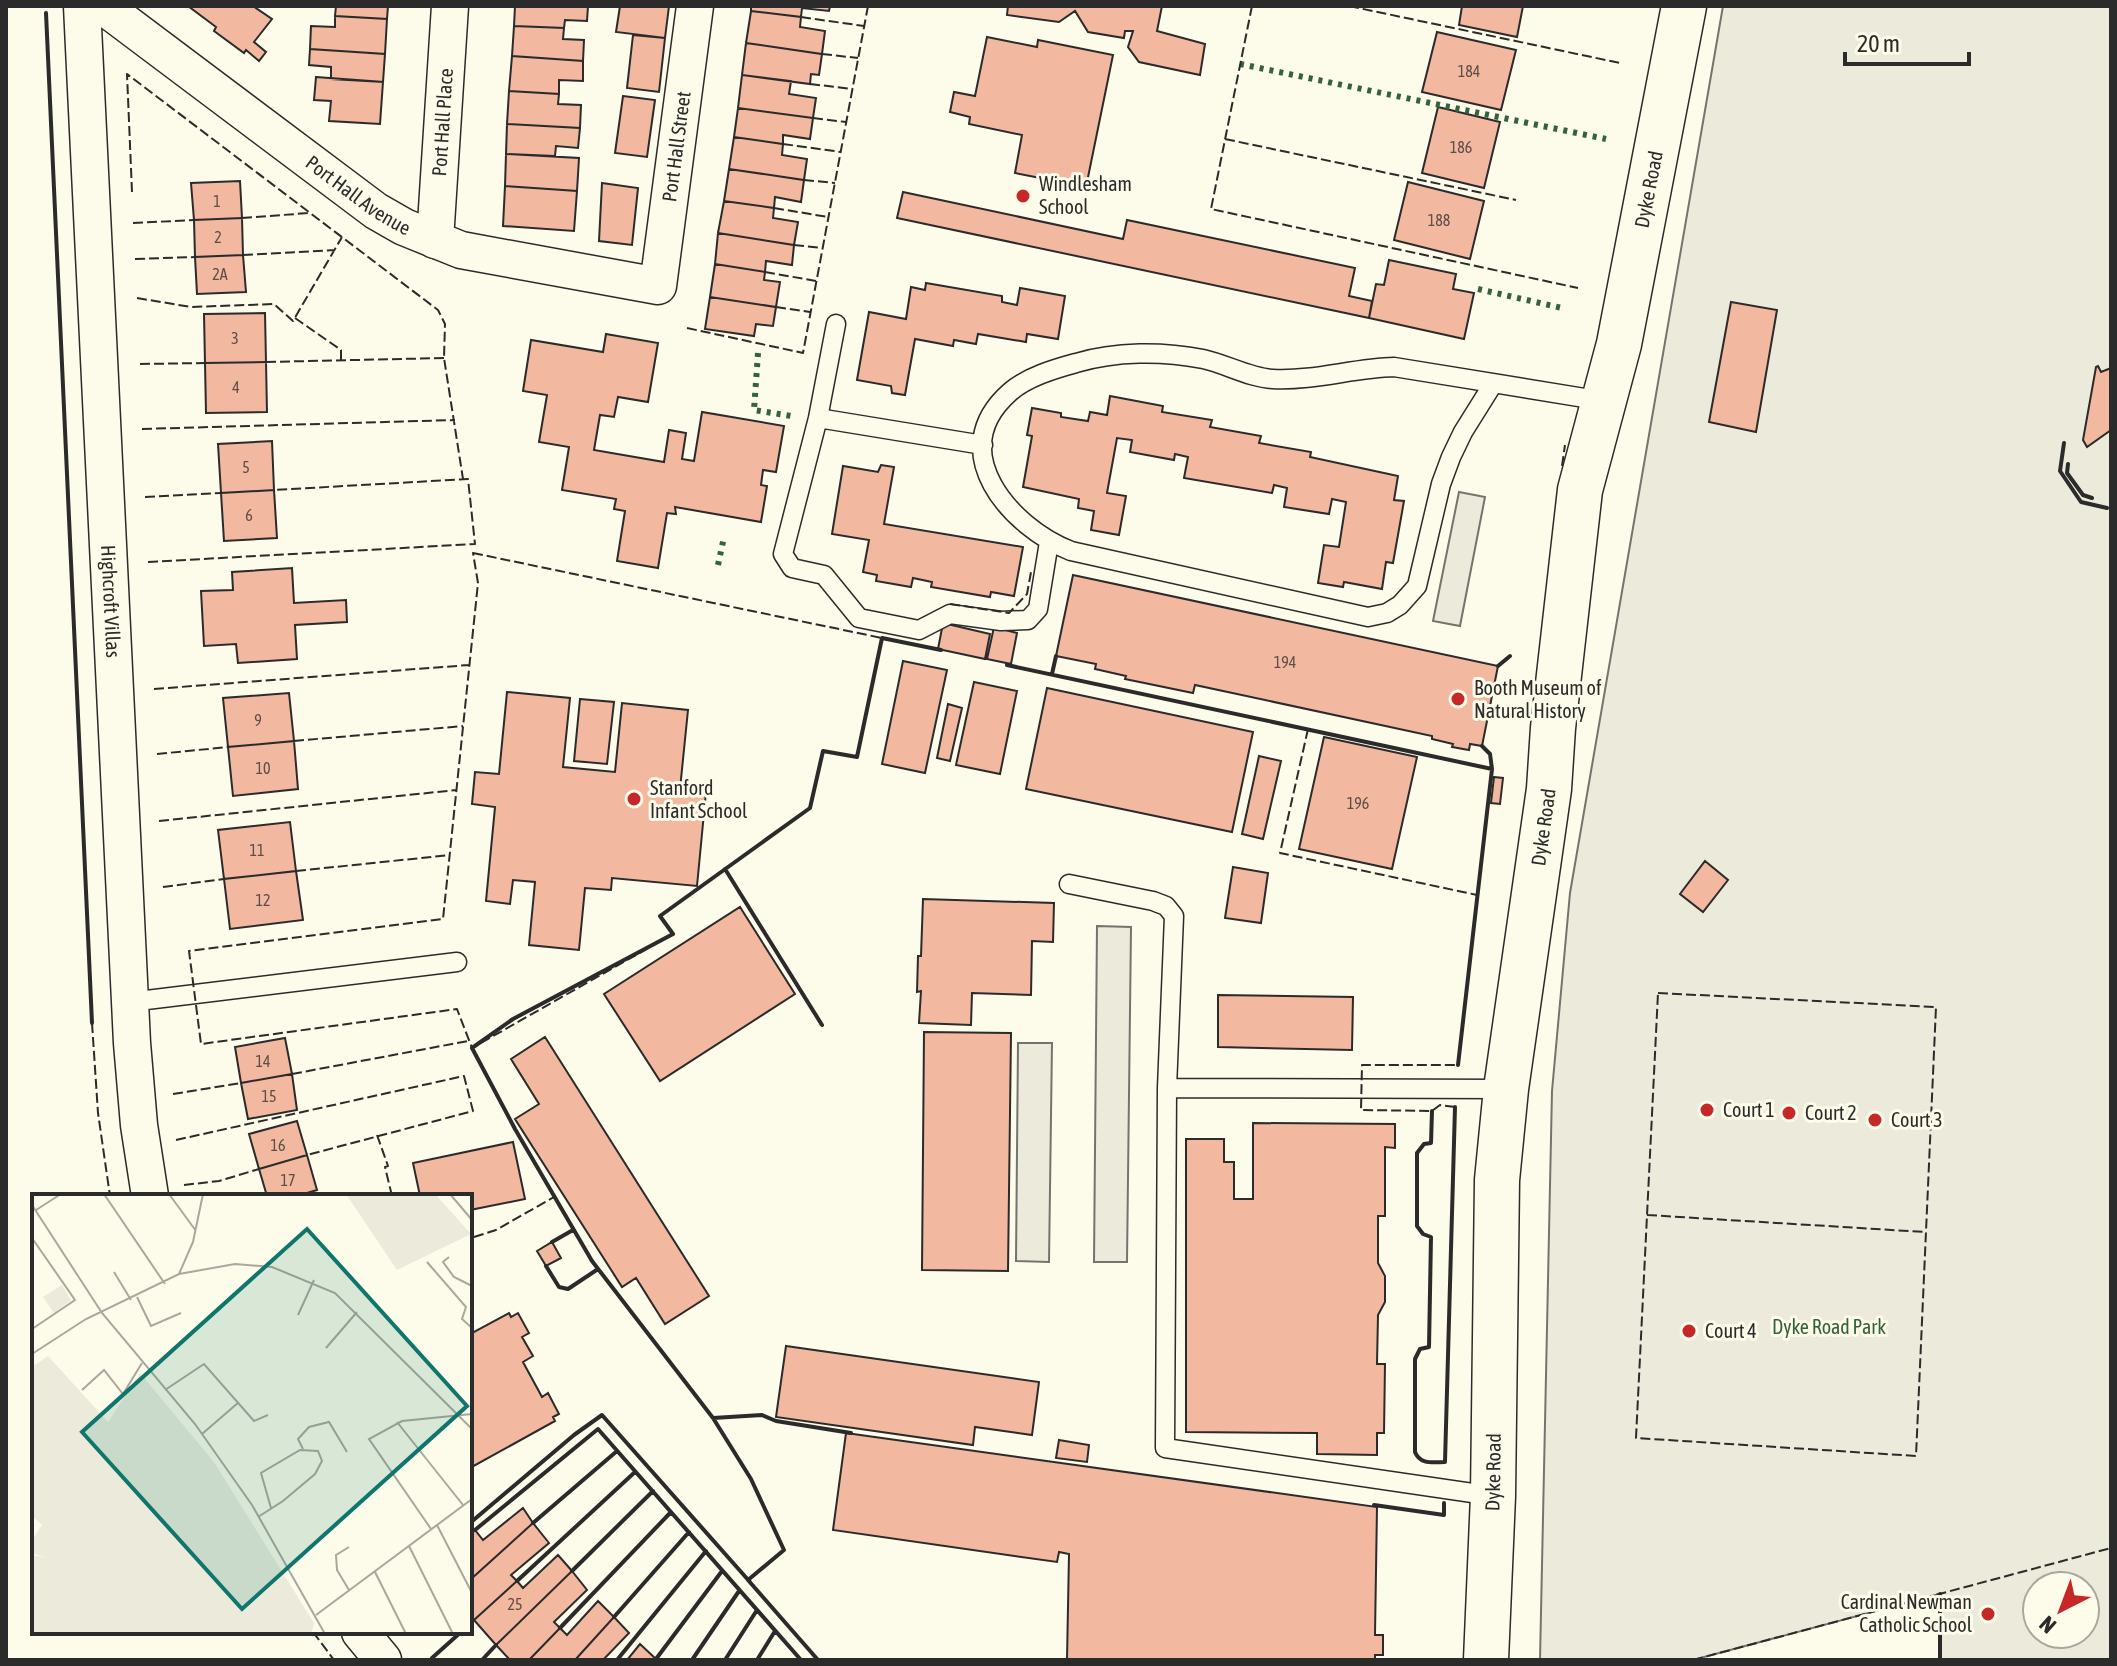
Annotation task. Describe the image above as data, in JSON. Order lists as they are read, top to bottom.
{
  "streets": {
    "street": [
      "Port Hall Place",
      "Port Hall Street",
      "Dyke Road",
      "Port Hall Avenue",
      "Highcroft Villas"
    ]
  },
  "crossings": [
    ["Port Hall Place", "Port Hall Avenue"],
    ["Port Hall Street", "Port Hall Avenue"]
  ],
  "parks": ["Dyke Road Park"],
  "places": [
    "Windlesham School",
    "Booth Museum of Natural History",
    "Stanford Infant School",
    "Court 1",
    "Court 2",
    "Court 3",
    "Court 4",
    "Cardinal Newman Catholic School"
  ],
  "house_numbers": [
    "184",
    "186",
    "1",
    "188",
    "2",
    "2A",
    "3",
    "4",
    "5",
    "6",
    "194",
    "9",
    "10",
    "196",
    "11",
    "12",
    "14",
    "15",
    "16",
    "17",
    "25"
  ],
  "scale_bar": "20 m",
  "north": "bottom left"
}
